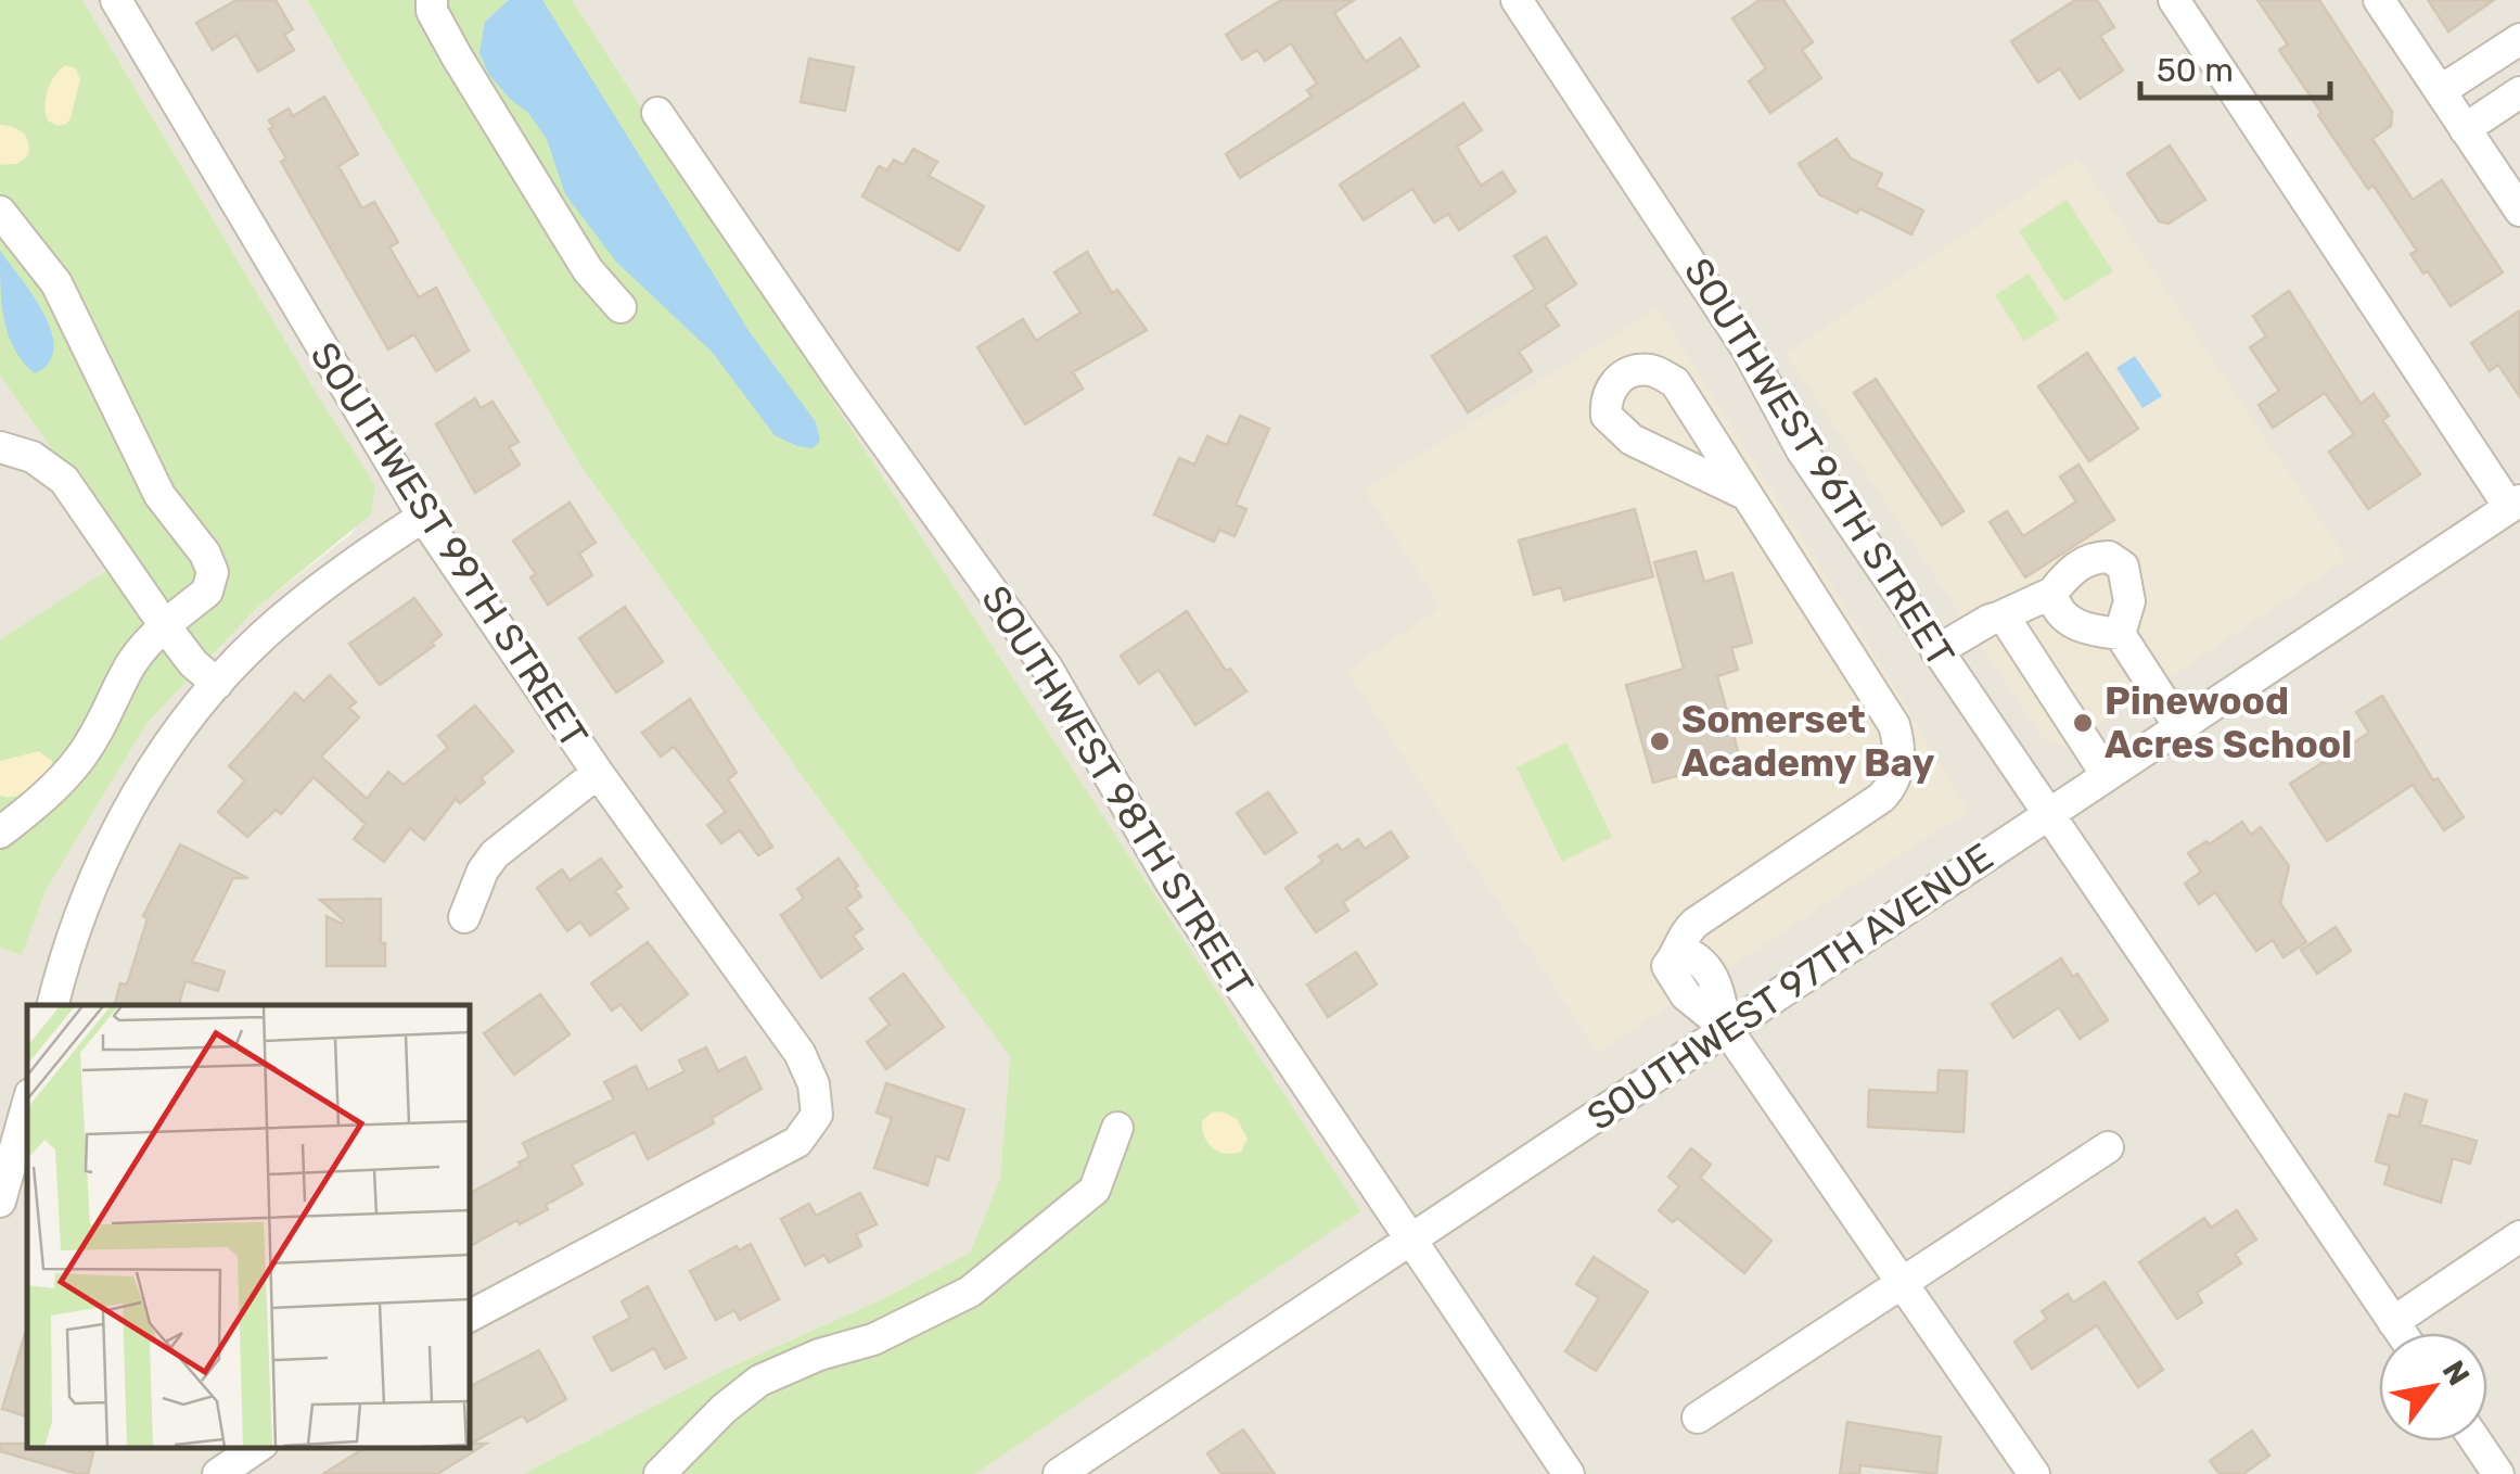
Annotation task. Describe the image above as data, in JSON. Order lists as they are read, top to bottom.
{
  "streets": {
    "street": [
      "SOUTHWEST 96TH STREET",
      "SOUTHWEST 99TH STREET",
      "SOUTHWEST 98TH STREET",
      "SOUTHWEST 97TH AVENUE"
    ]
  },
  "crossings": [
    ["SOUTHWEST 96TH STREET", "SOUTHWEST 97TH AVENUE"],
    ["SOUTHWEST 98TH STREET", "SOUTHWEST 97TH AVENUE"]
  ],
  "places": ["Pinewood Acres School", "Somerset Academy Bay"],
  "scale_bar": "50 m",
  "north": "top right"
}
